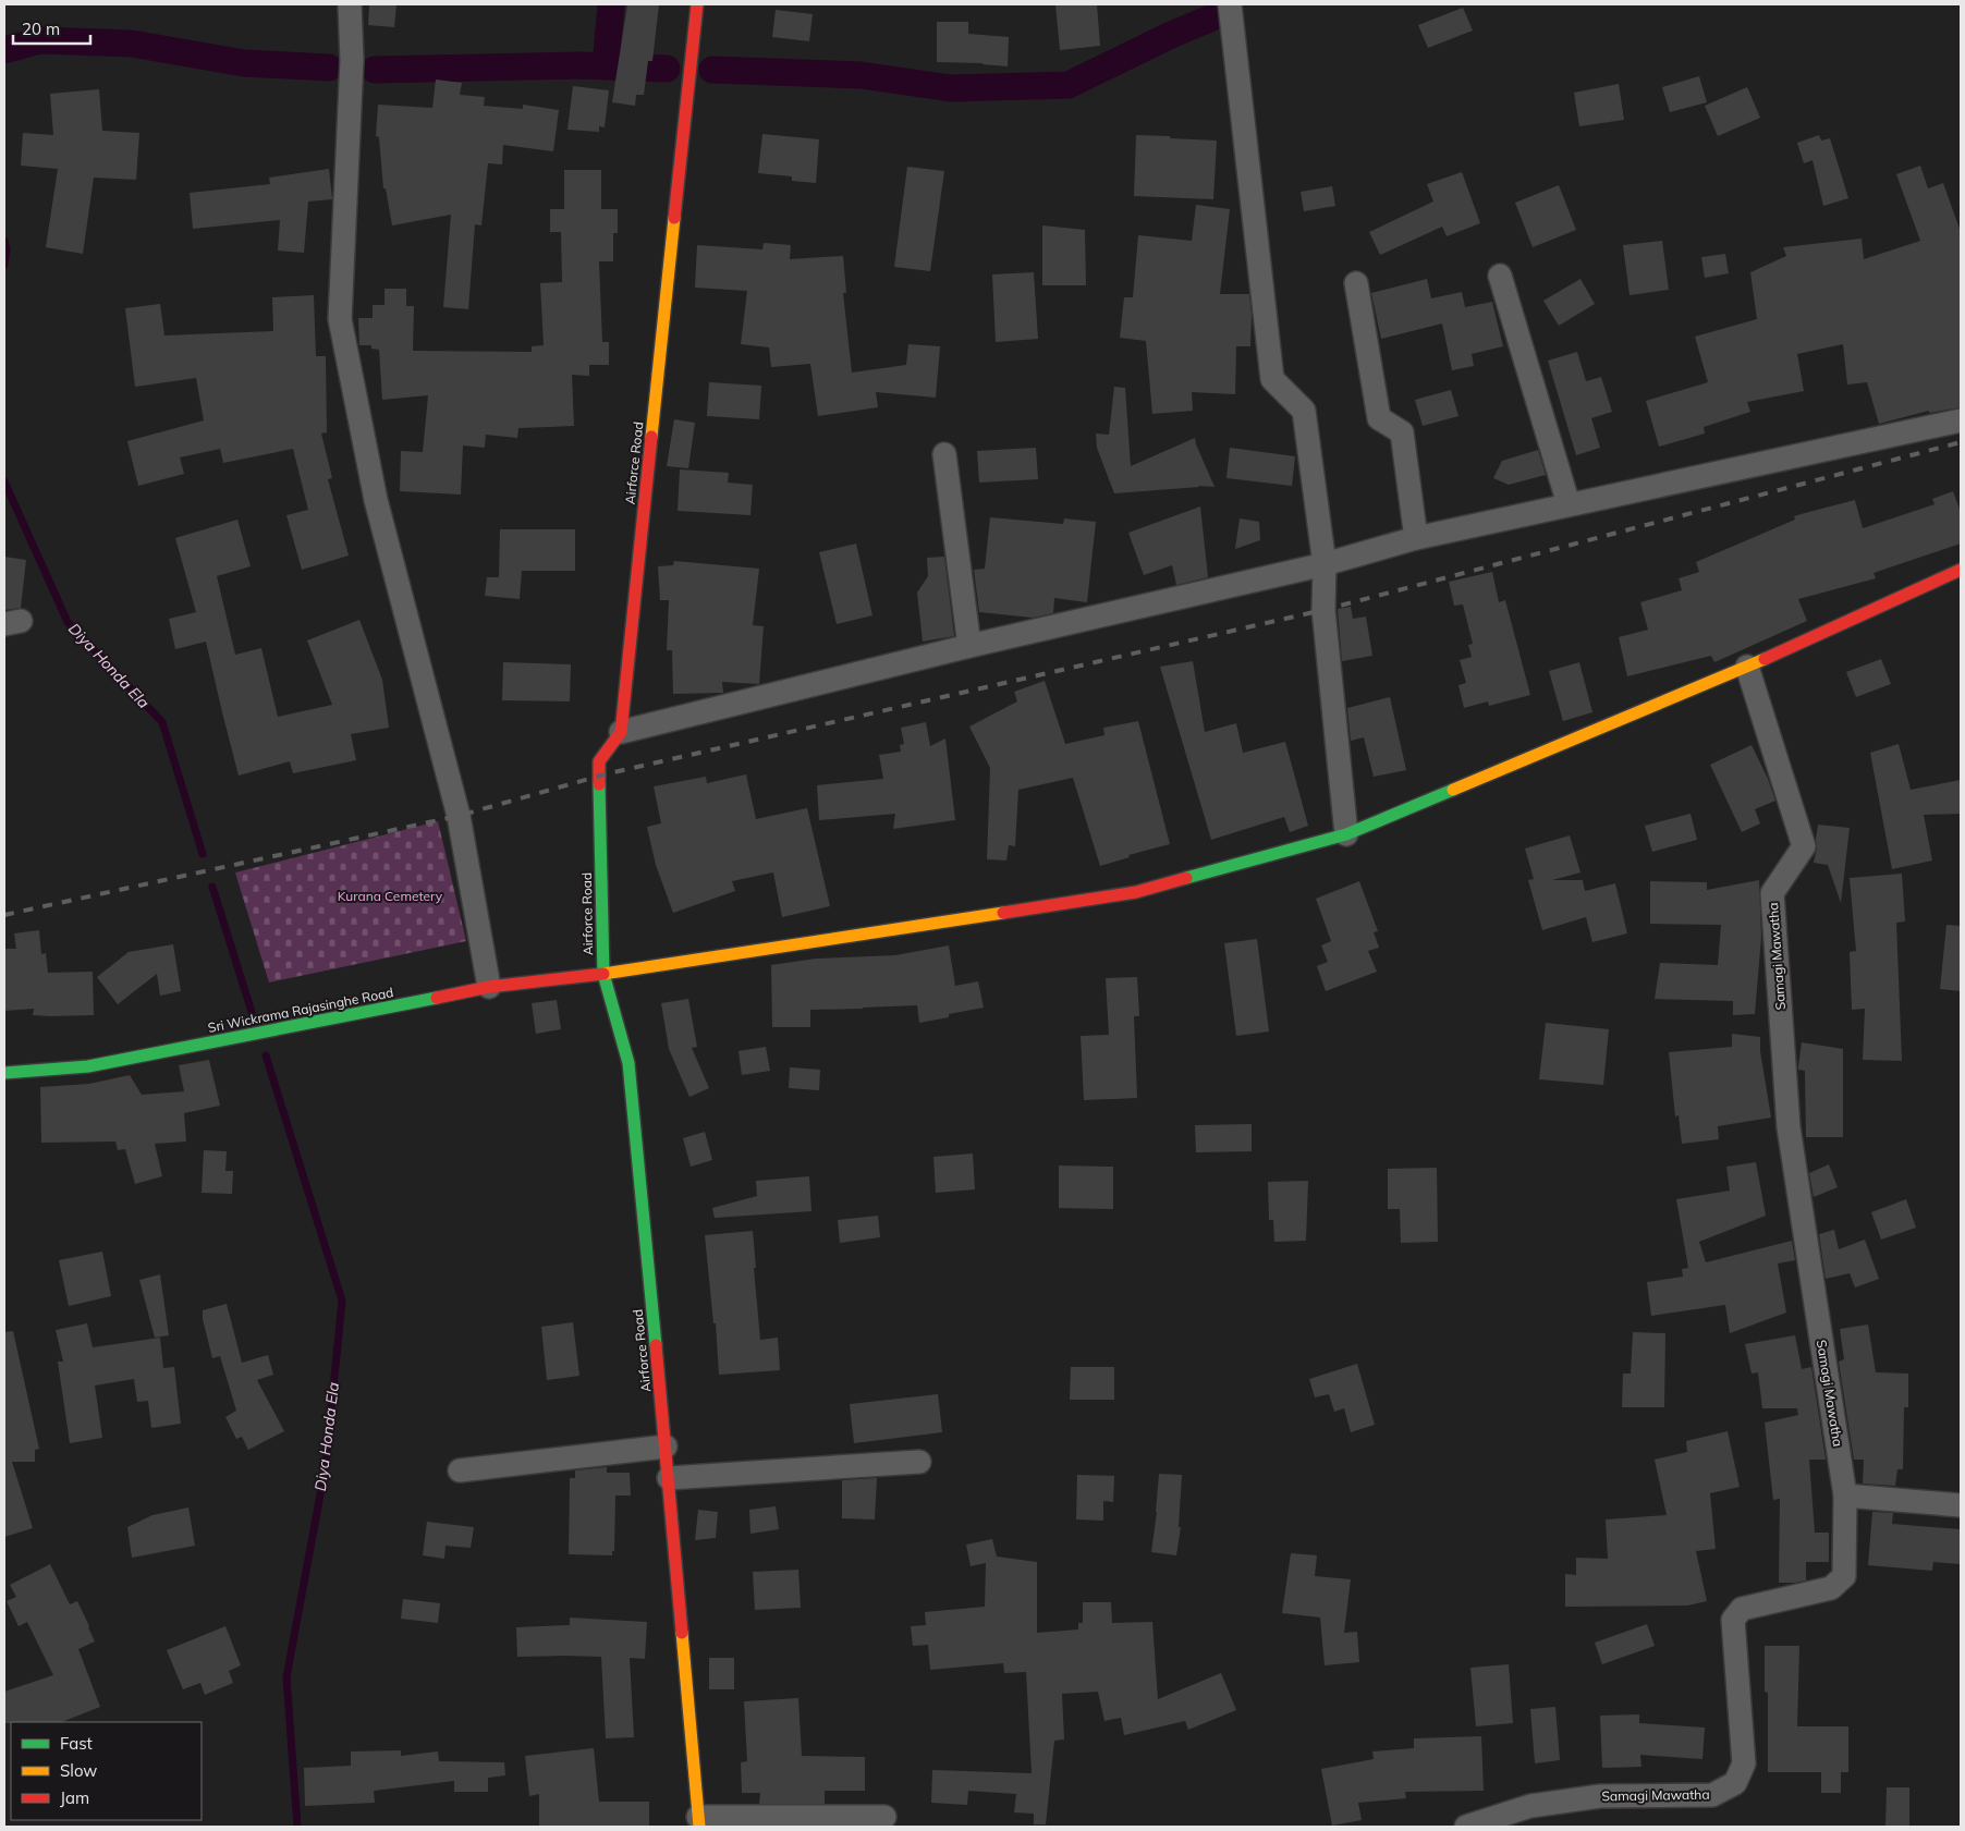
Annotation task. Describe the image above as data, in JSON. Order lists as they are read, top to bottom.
{
  "streets": {
    "street": ["Airforce Road", "Samagi Mawatha", "Sri Wickrama Rajasinghe Road"]
  },
  "crossings": [
    ["Airforce Road", "Sri Wickrama Rajasinghe Road"],
    ["Samagi Mawatha", "Sri Wickrama Rajasinghe Road"]
  ],
  "water": ["Diya Honda Ela"],
  "parks": ["Kurana Cemetery"],
  "legend": ["Fast", "Slow", "Jam"],
  "scale_bar": "20 m"
}
